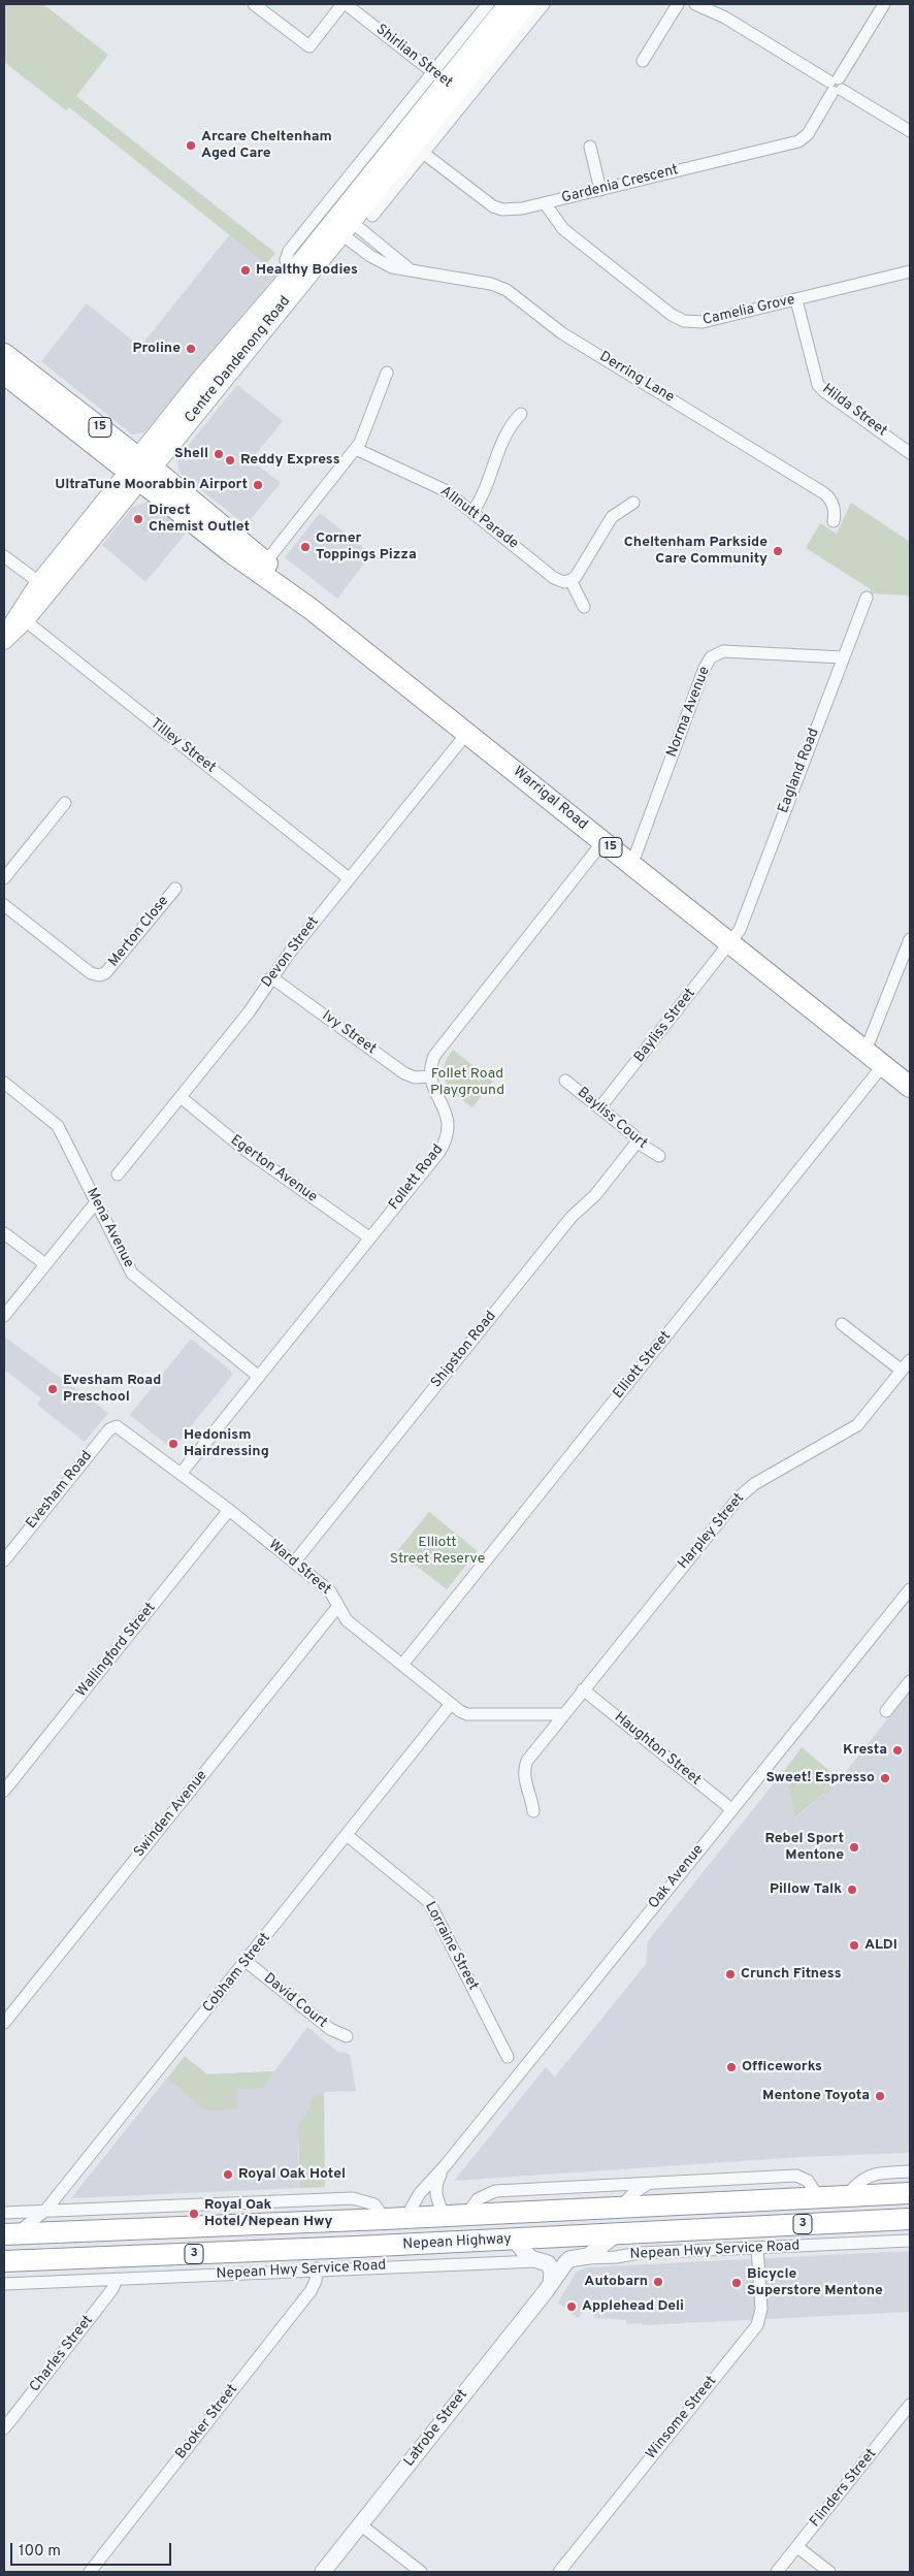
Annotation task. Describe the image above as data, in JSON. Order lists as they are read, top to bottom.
{
  "streets": {
    "highway": [
      "15",
      "Warrigal Road",
      "3",
      "Nepean Highway"
    ],
    "main road": ["Centre Dandenong Road"],
    "street": [
      "Shirlian Street",
      "Gardenia Crescent",
      "Camelia Grove",
      "Derring Lane",
      "Hilda Street",
      "Allnutt Parade",
      "Norma Avenue",
      "Tilley Street",
      "Eagland Road",
      "Merton Close",
      "Devon Street",
      "Bayliss Street",
      "Ivy Street",
      "Bayliss Court",
      "Egerton Avenue",
      "Follett Road",
      "Mena Avenue",
      "Shipston Road",
      "Elliott Street",
      "Evesham Road",
      "Harpley Street",
      "Ward Street",
      "Wallingford Street",
      "Haughton Street",
      "Swinden Avenue",
      "Oak Avenue",
      "Lorraine Street",
      "Cobham Street",
      "David Court",
      "Nepean Hwy Service Road",
      "Charles Street",
      "Winsome Street",
      "Booker Street",
      "Latrobe Street",
      "Flinders Street"
    ]
  },
  "crossings": [
    ["Shirlian Street", "Centre Dandenong Road"],
    ["Gardenia Crescent", "Camelia Grove"],
    ["Gardenia Crescent", "Centre Dandenong Road"],
    ["Camelia Grove", "Hilda Street"],
    ["Centre Dandenong Road", "Derring Lane"],
    ["Centre Dandenong Road", "Tilley Street"],
    ["Centre Dandenong Road", "Warrigal Road"],
    ["Norma Avenue", "Eagland Road"],
    ["Norma Avenue", "Warrigal Road"],
    ["Tilley Street", "Devon Street"],
    ["Eagland Road", "Warrigal Road"],
    ["Eagland Road", "Bayliss Street"],
    ["Warrigal Road", "Devon Street"],
    ["Warrigal Road", "Bayliss Street"],
    ["Warrigal Road", "Elliott Street"],
    ["Devon Street", "Ivy Street"],
    ["Devon Street", "Egerton Avenue"],
    ["Bayliss Street", "Bayliss Court"],
    ["Ivy Street", "Follett Road"],
    ["Bayliss Court", "Shipston Road"],
    ["Egerton Avenue", "Follett Road"],
    ["Follett Road", "Mena Avenue"],
    ["Follett Road", "Ward Street"],
    ["Shipston Road", "Ward Street"],
    ["Elliott Street", "Ward Street"],
    ["Evesham Road", "Ward Street"],
    ["Harpley Street", "Ward Street"],
    ["Harpley Street", "Haughton Street"],
    ["Ward Street", "Wallingford Street"],
    ["Ward Street", "Swinden Avenue"],
    ["Ward Street", "Cobham Street"],
    ["Haughton Street", "Oak Avenue"],
    ["Oak Avenue", "Nepean Highway"],
    ["Lorraine Street", "Cobham Street"],
    ["Cobham Street", "David Court"],
    ["Cobham Street", "Nepean Highway"],
    ["Nepean Highway", "Latrobe Street"],
    ["Nepean Hwy Service Road", "Charles Street"],
    ["Nepean Hwy Service Road", "Winsome Street"],
    ["Nepean Hwy Service Road", "Booker Street"],
    ["Nepean Hwy Service Road", "Latrobe Street"]
  ],
  "parks": ["Follet Road Playground", "Elliott Street Reserve"],
  "places": [
    "Arcare Cheltenham Aged Care",
    "Healthy Bodies",
    "Proline",
    "Shell",
    "Reddy Express",
    "UltraTune Moorabbin Airport",
    "Direct Chemist Outlet",
    "Corner Toppings Pizza",
    "Cheltenham Parkside Care Community",
    "Evesham Road Preschool",
    "Hedonism Hairdressing",
    "Kresta",
    "Sweet! Espresso",
    "Rebel Sport Mentone",
    "Pillow Talk",
    "ALDI",
    "Crunch Fitness",
    "Officeworks",
    "Mentone Toyota",
    "Royal Oak Hotel",
    "Royal Oak Hotel/Nepean Hwy",
    "Autobarn",
    "Bicycle Superstore Mentone",
    "Applehead Deli"
  ],
  "scale_bar": "100 m"
}
